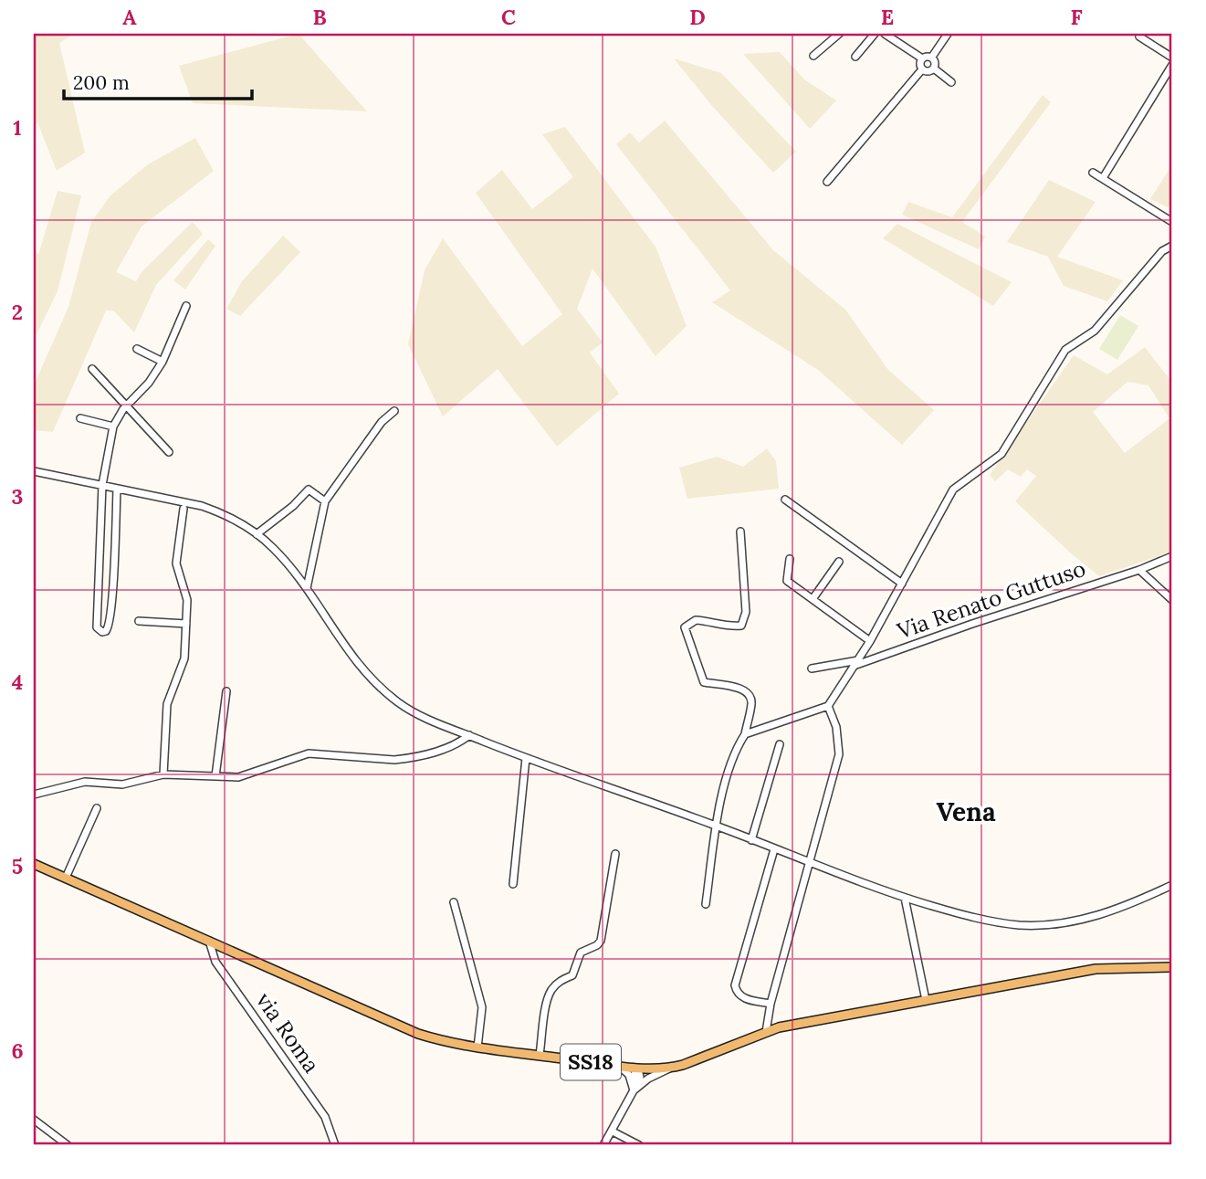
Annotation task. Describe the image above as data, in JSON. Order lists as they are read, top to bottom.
{
  "streets": {
    "main road": ["SS18"],
    "street": ["Via Renato Guttuso", "via Roma"]
  },
  "crossings": [
    ["via Roma", "SS18"]
  ],
  "districts": ["Vena"],
  "scale_bar": "200 m",
  "grid": {
    "columns": [
      "A",
      "B",
      "C",
      "D",
      "E",
      "F"
    ],
    "rows": [
      "1",
      "2",
      "3",
      "4",
      "5",
      "6"
    ]
  }
}
